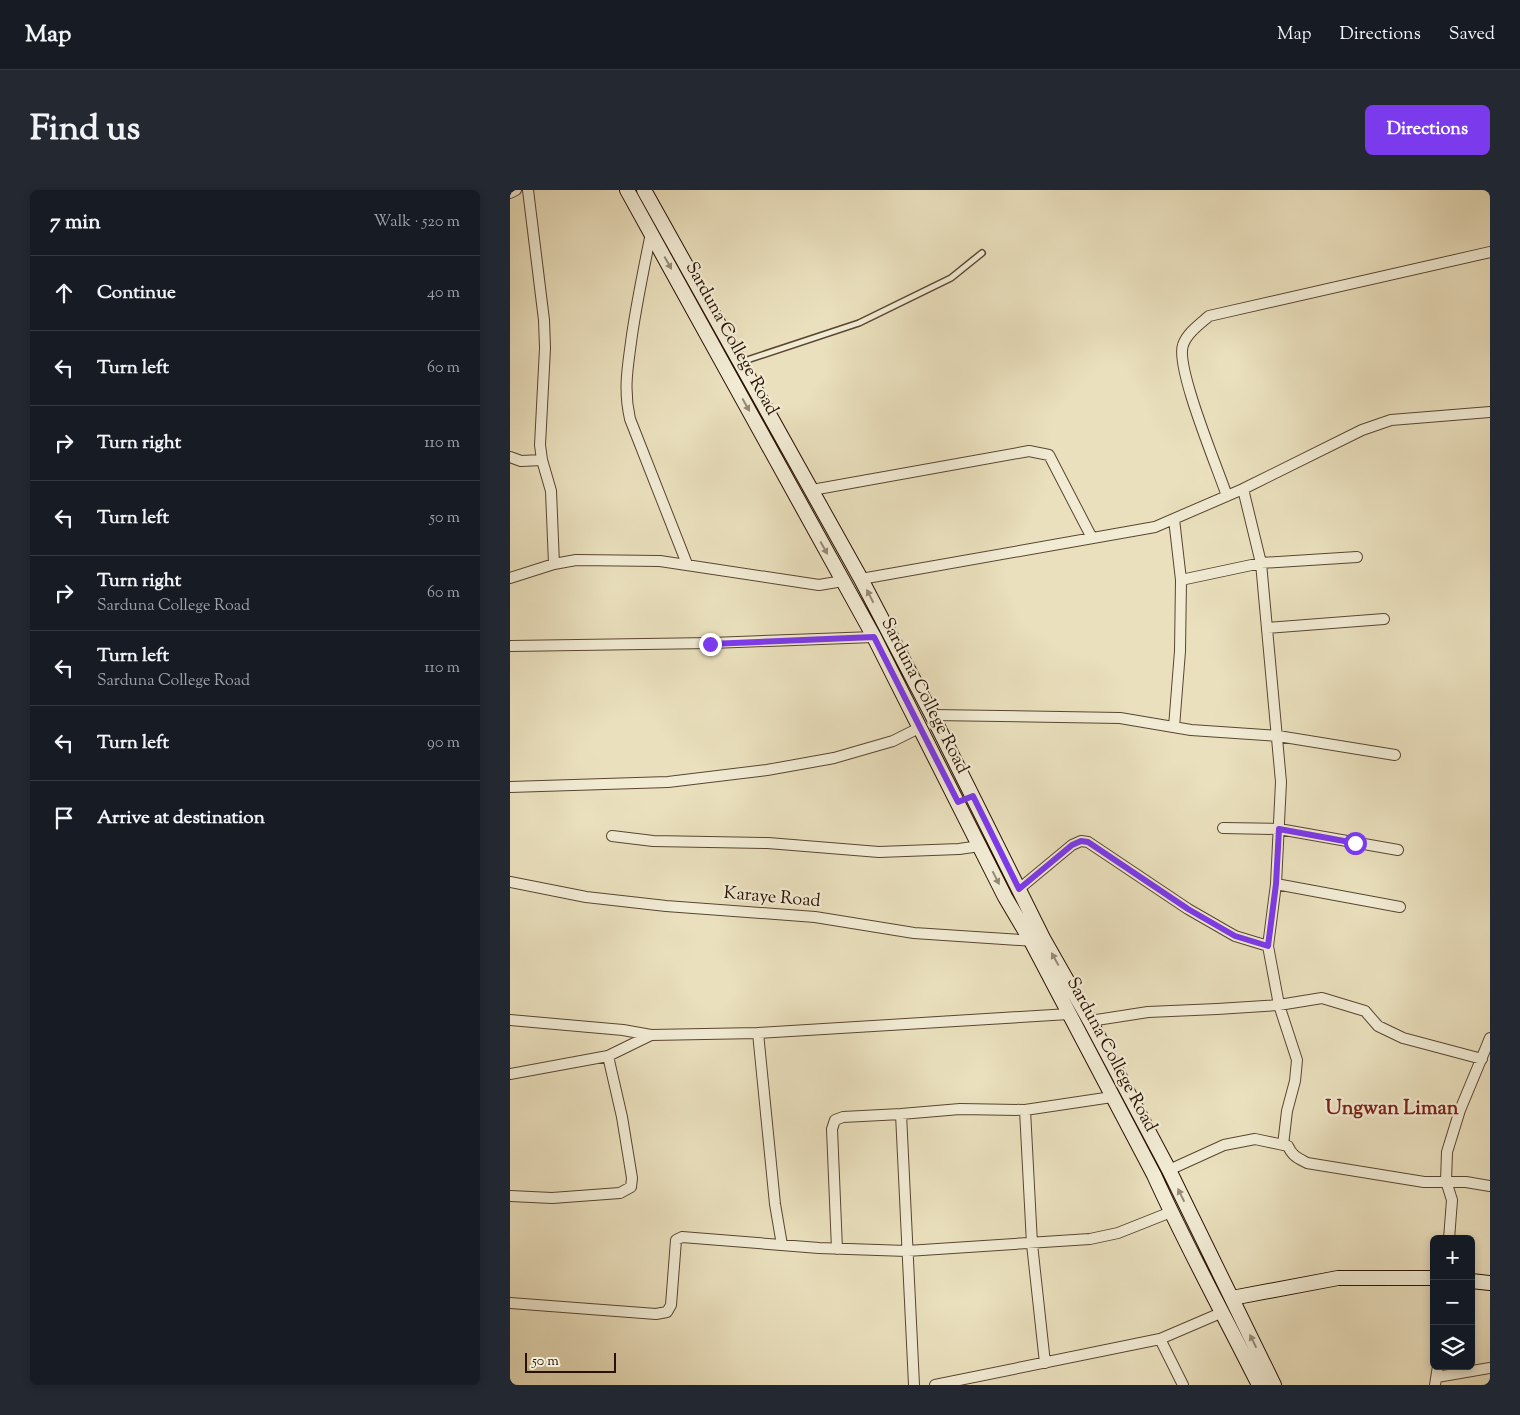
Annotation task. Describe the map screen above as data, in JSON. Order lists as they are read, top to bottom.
{
  "streets": {
    "street": ["Sarduna College Road", "Karaye Road"]
  },
  "crossings": [
    ["Sarduna College Road", "Karaye Road"]
  ],
  "districts": ["Ungwan Liman"],
  "scale_bar": "50 m",
  "page": {
    "header": "Map",
    "nav": ["Map", "Directions", "Saved"],
    "title": "Find us",
    "buttons": "Directions",
    "heading": ["7 min", "Walk · 520 m"],
    "list": [
      ["Continue", "40 m"],
      ["Turn left", "60 m"],
      ["Turn right", "110 m"],
      ["Turn left", "50 m"],
      ["Turn right", "Sarduna College Road", "60 m"],
      ["Turn left", "Sarduna College Road", "110 m"],
      ["Turn left", "90 m"],
      "Arrive at destination"
    ],
    "map_buttons": ["+", "−"],
    "scale": "50 m"
  }
}
